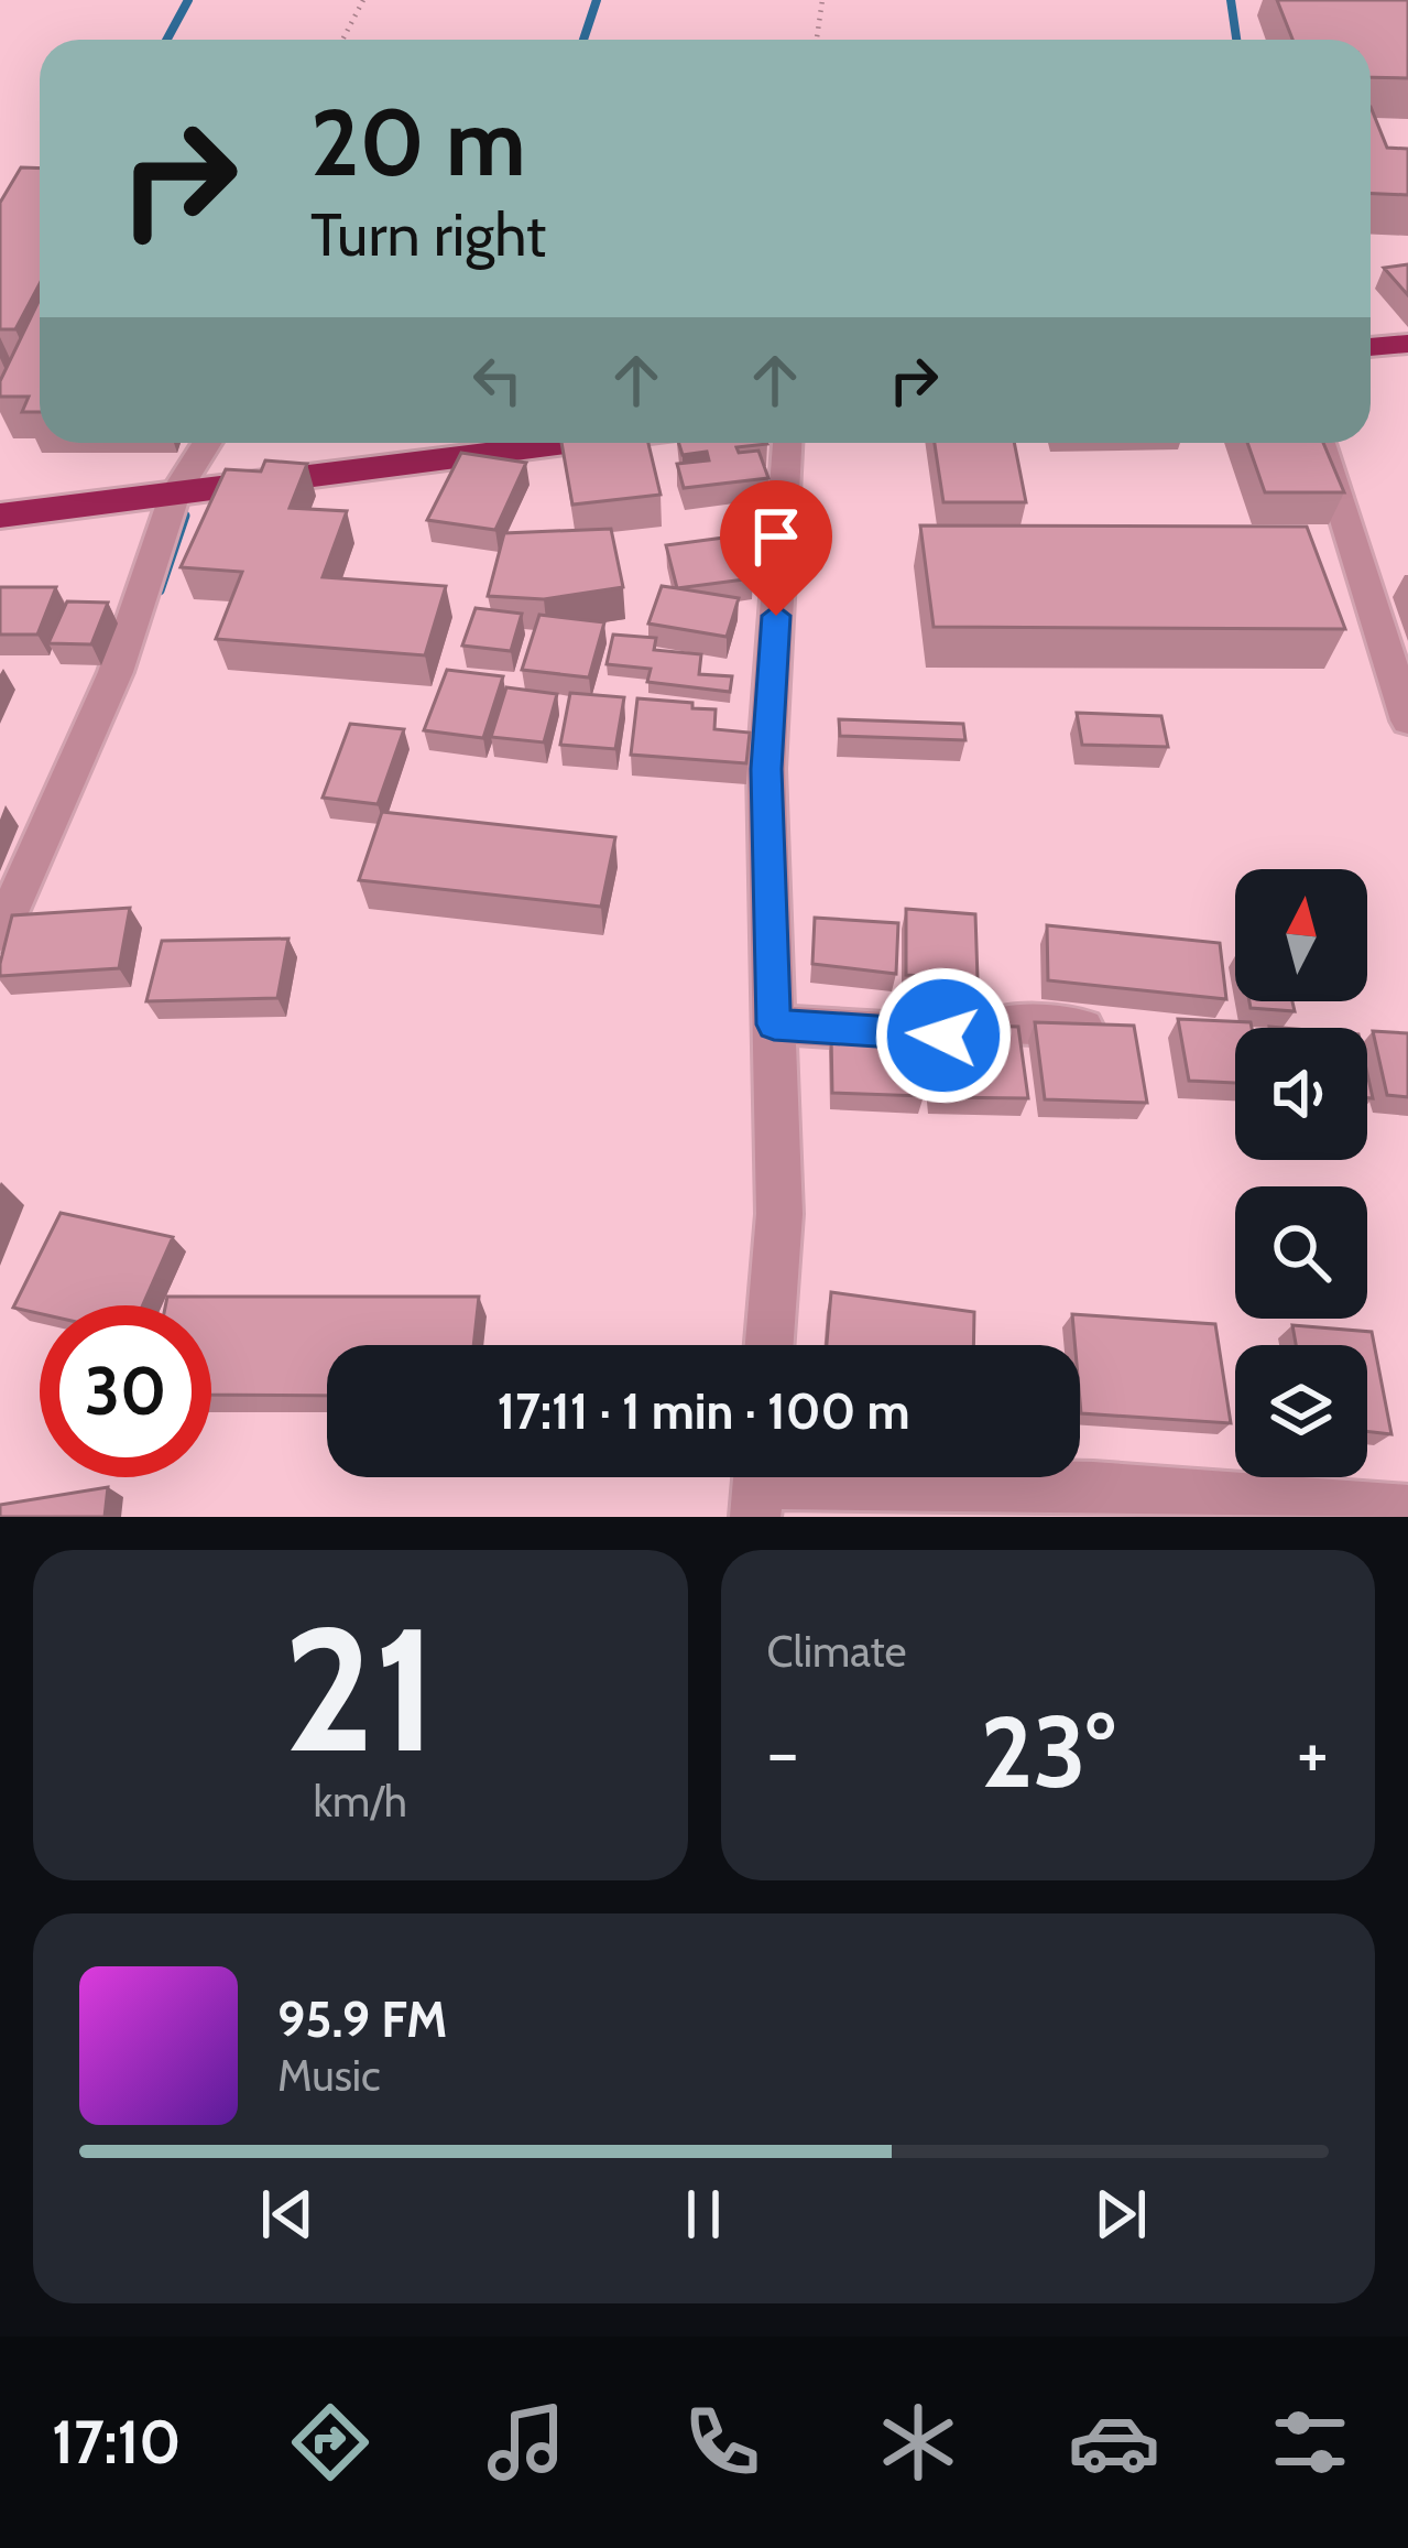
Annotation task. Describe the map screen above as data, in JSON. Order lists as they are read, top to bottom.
{
  "north": "top",
  "page": {
    "turn": ["20 m", "Turn right"],
    "limit": "30",
    "trip": "17:11 · 1 min · 100 m",
    "tile": [
      ["21", "km/h"],
      "Climate"
    ],
    "heat": ["−", "23°", "+"],
    "song": ["95.9 FM", "Music"],
    "tabs": "17:10"
  }
}
